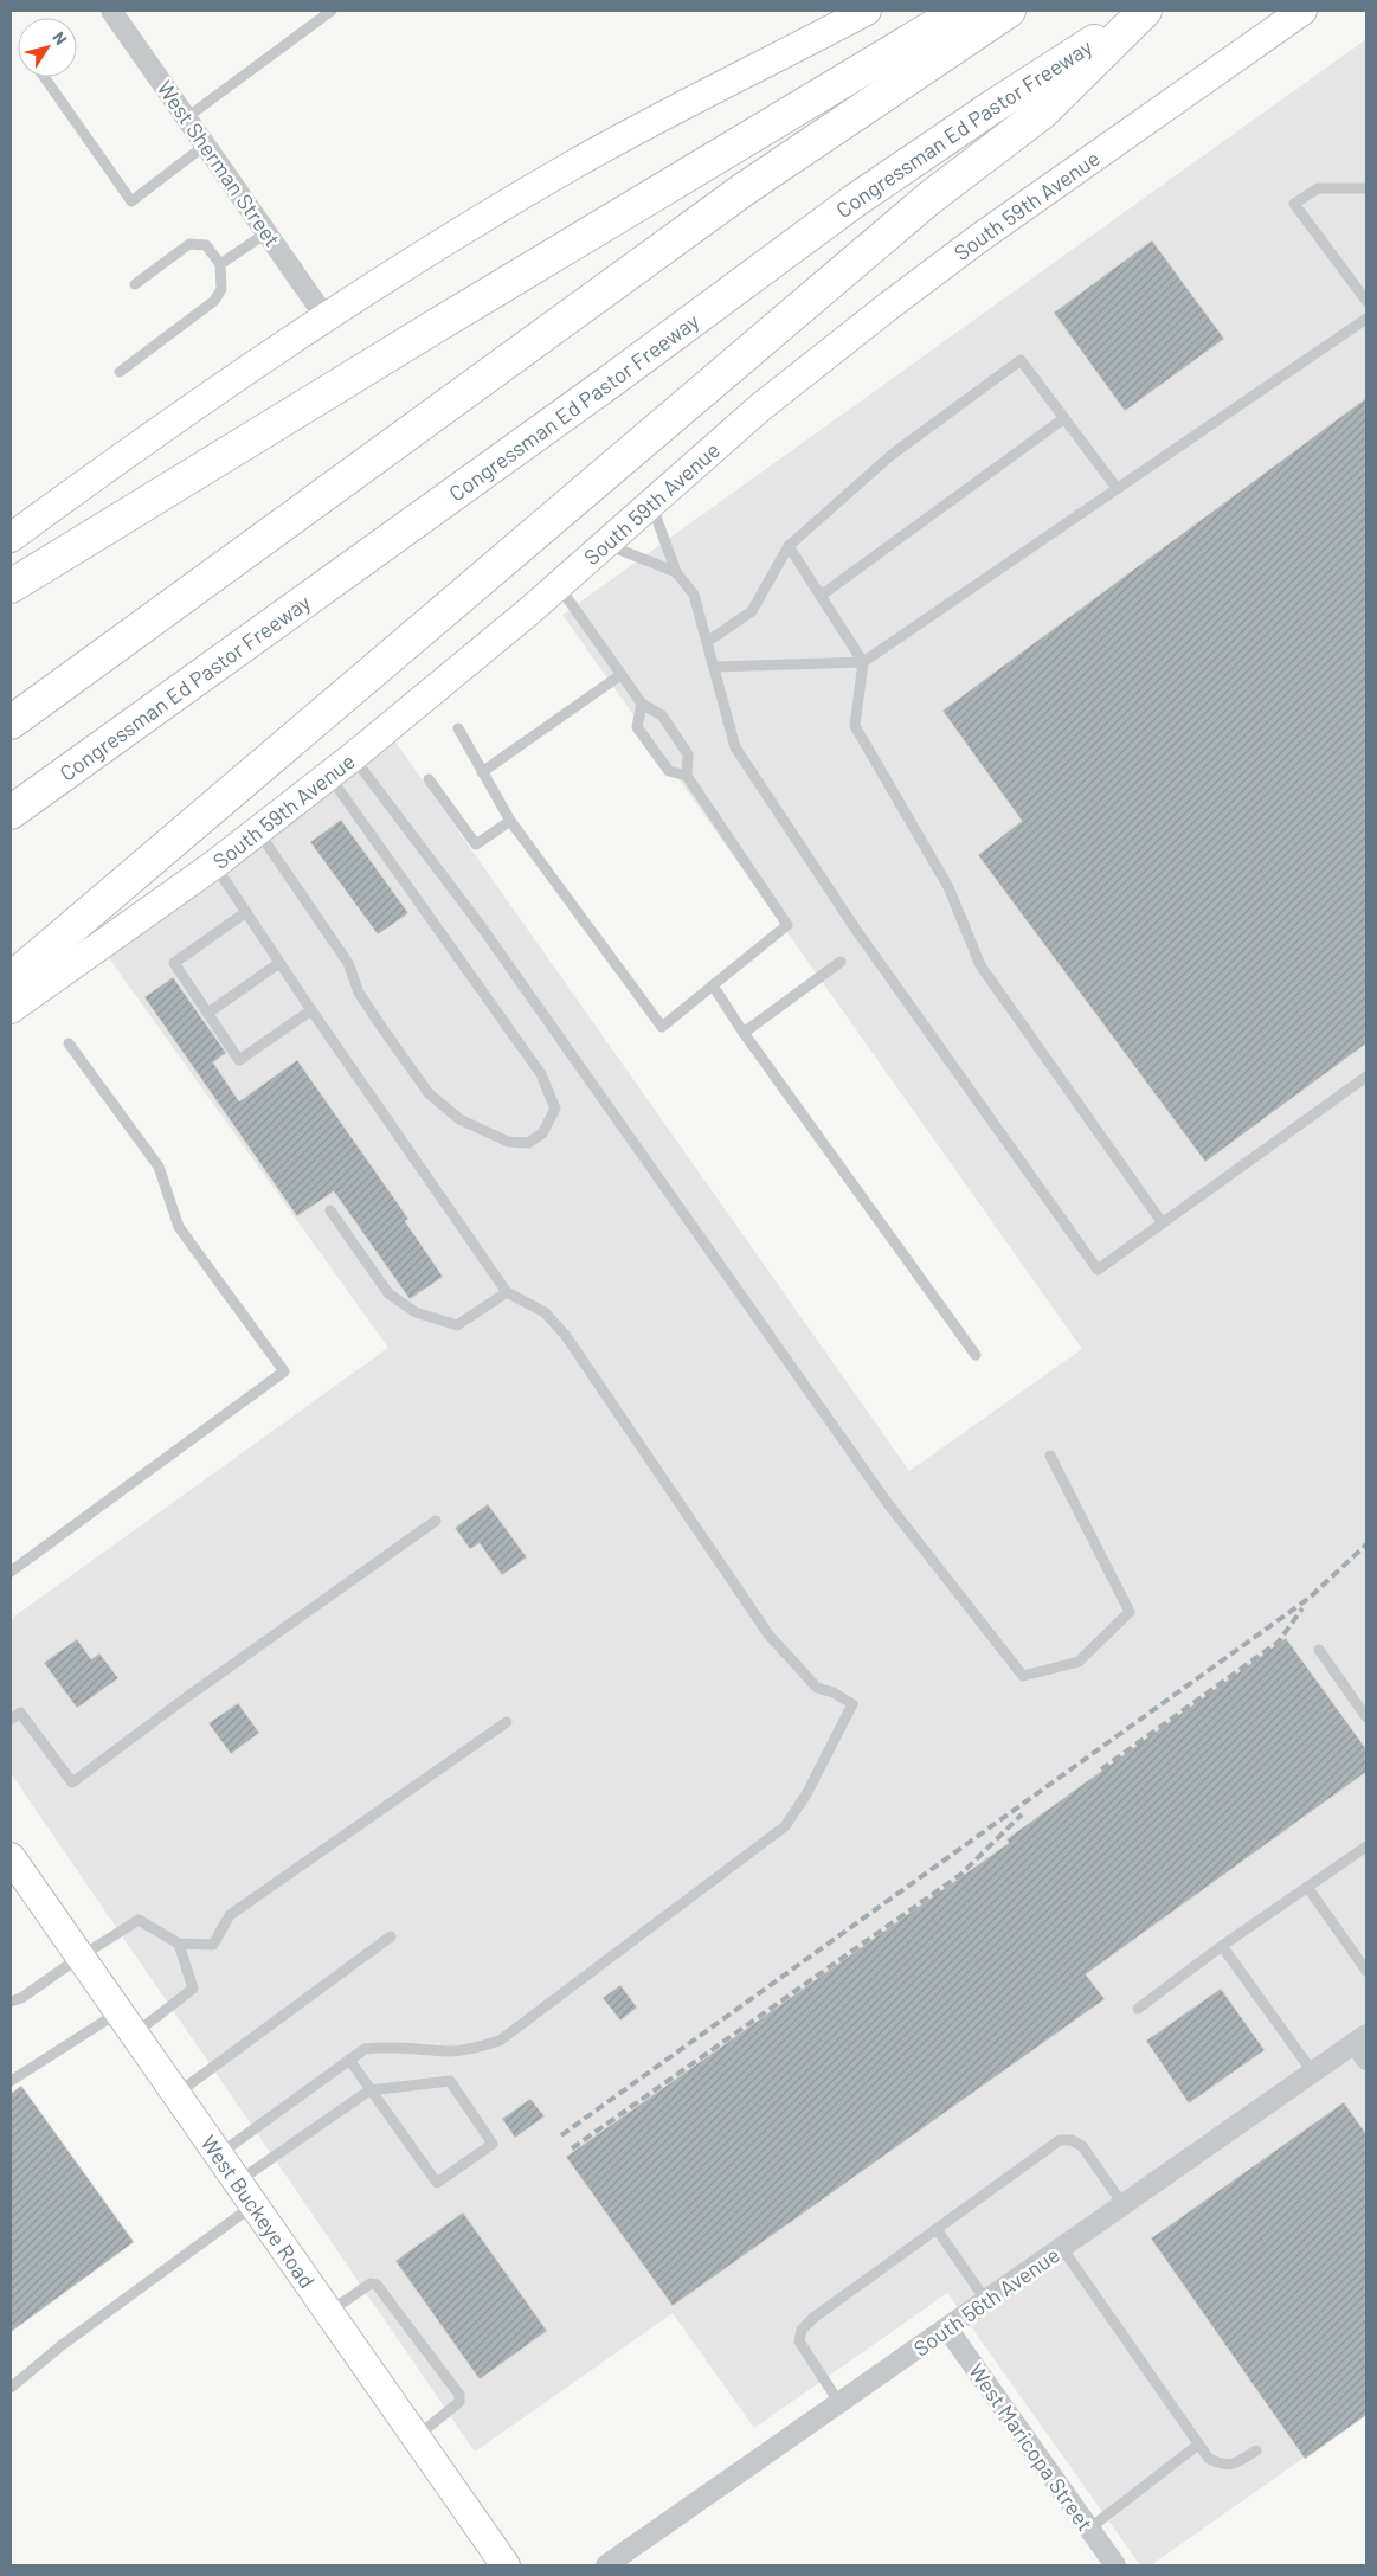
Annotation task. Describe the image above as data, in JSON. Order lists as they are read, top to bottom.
{
  "streets": {
    "highway": ["Congressman Ed Pastor Freeway"],
    "main road": ["South 59th Avenue", "West Buckeye Road"],
    "street": ["West Sherman Street", "South 56th Avenue", "West Maricopa Street"]
  },
  "crossings": [
    ["South 56th Avenue", "West Maricopa Street"]
  ],
  "north": "top right"
}
